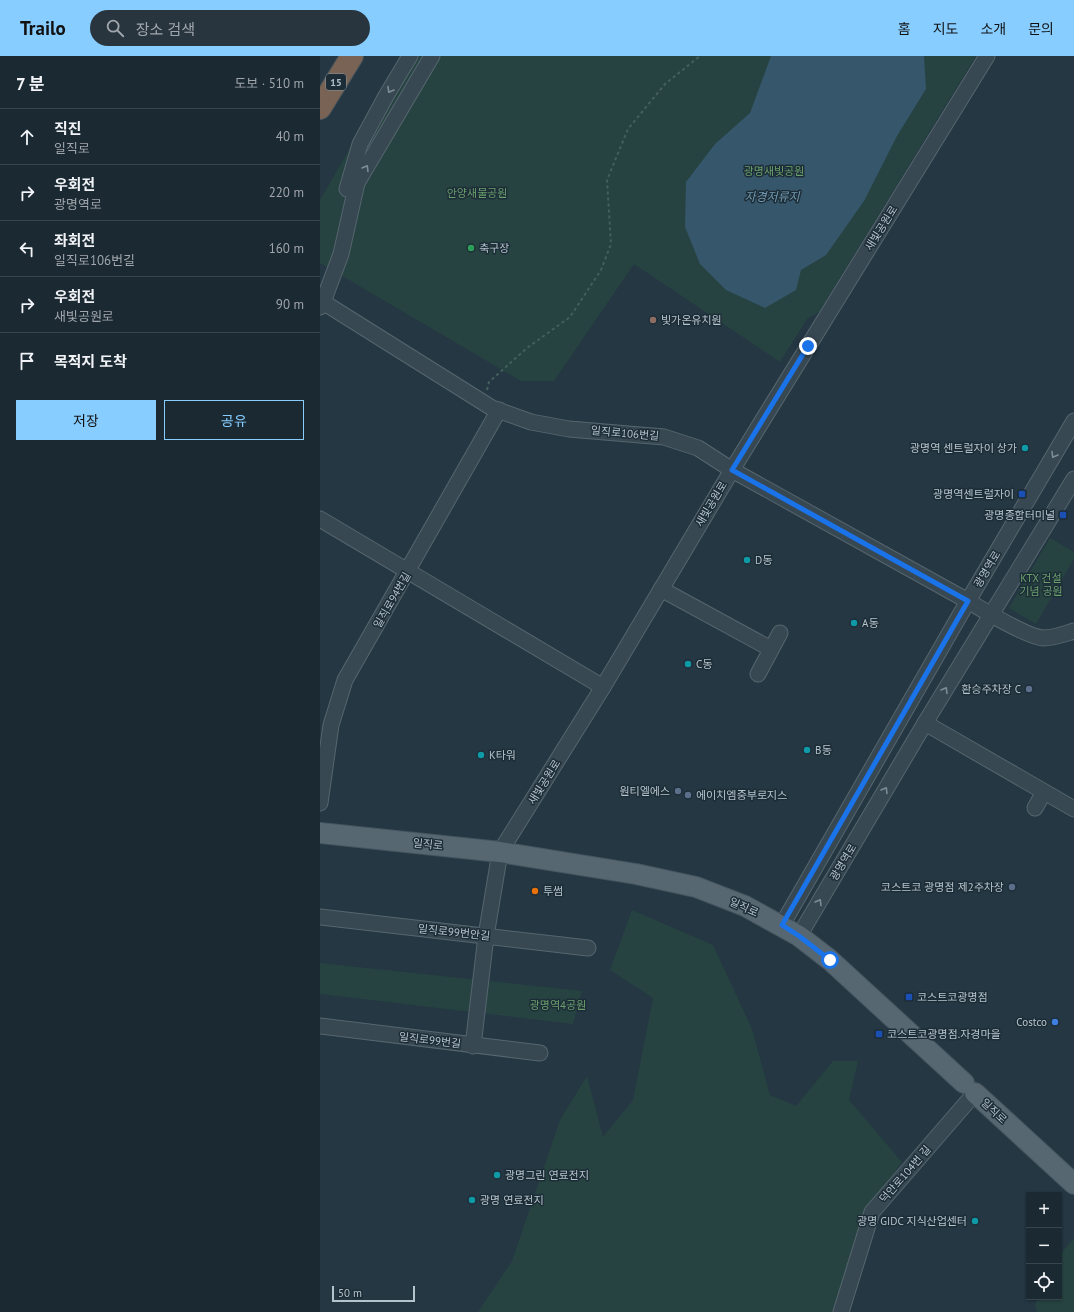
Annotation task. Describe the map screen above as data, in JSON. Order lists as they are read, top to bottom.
{
  "streets": {
    "highway": ["15"],
    "main road": ["일직로"],
    "street": [
      "새빛공원로",
      "일직로106번길",
      "광명역로",
      "일직로94번길",
      "일직로99번안길",
      "일직로99번길",
      "덕안로104번 길"
    ]
  },
  "crossings": [
    ["새빛공원로", "일직로106번길"],
    ["새빛공원로", "일직로"],
    ["일직로106번길", "광명역로"],
    ["일직로106번길", "일직로94번길"],
    ["광명역로", "일직로"],
    ["일직로", "덕안로104번 길"]
  ],
  "water": ["자경저류지"],
  "parks": [
    "광명새빛공원",
    "안양새물공원",
    "KTX 건설 기념 공원",
    "광명역4공원"
  ],
  "places": {
    "other": [
      "축구장",
      "빛가온유치원",
      "광명역 센트럴자이 상가",
      "D동",
      "A동",
      "C동",
      "환승주차장 C",
      "B동",
      "K타워",
      "원티엘에스",
      "에이치엠중부로지스",
      "코스트코 광명점 제2주차장",
      "투썸",
      "Costco",
      "광명그린 연료전지",
      "광명 연료전지",
      "광명 GIDC 지식산업센터"
    ],
    "transit": [
      "광명역센트럴자이",
      "광명종합터미널",
      "코스트코광명점",
      "코스트코광명점.자경마을"
    ]
  },
  "scale_bar": "50 m",
  "page": {
    "header": "Trailo",
    "search": "장소 검색",
    "nav": [
      "홈",
      "지도",
      "소개",
      "문의"
    ],
    "heading": ["7 분", "도보 · 510 m"],
    "list": [
      ["직진", "일직로", "40 m"],
      ["우회전", "광명역로", "220 m"],
      ["좌회전", "일직로106번길", "160 m"],
      ["우회전", "새빛공원로", "90 m"],
      "목적지 도착"
    ],
    "buttons": ["저장", "공유"],
    "map_buttons": ["+", "−"],
    "scale": "50 m"
  }
}
